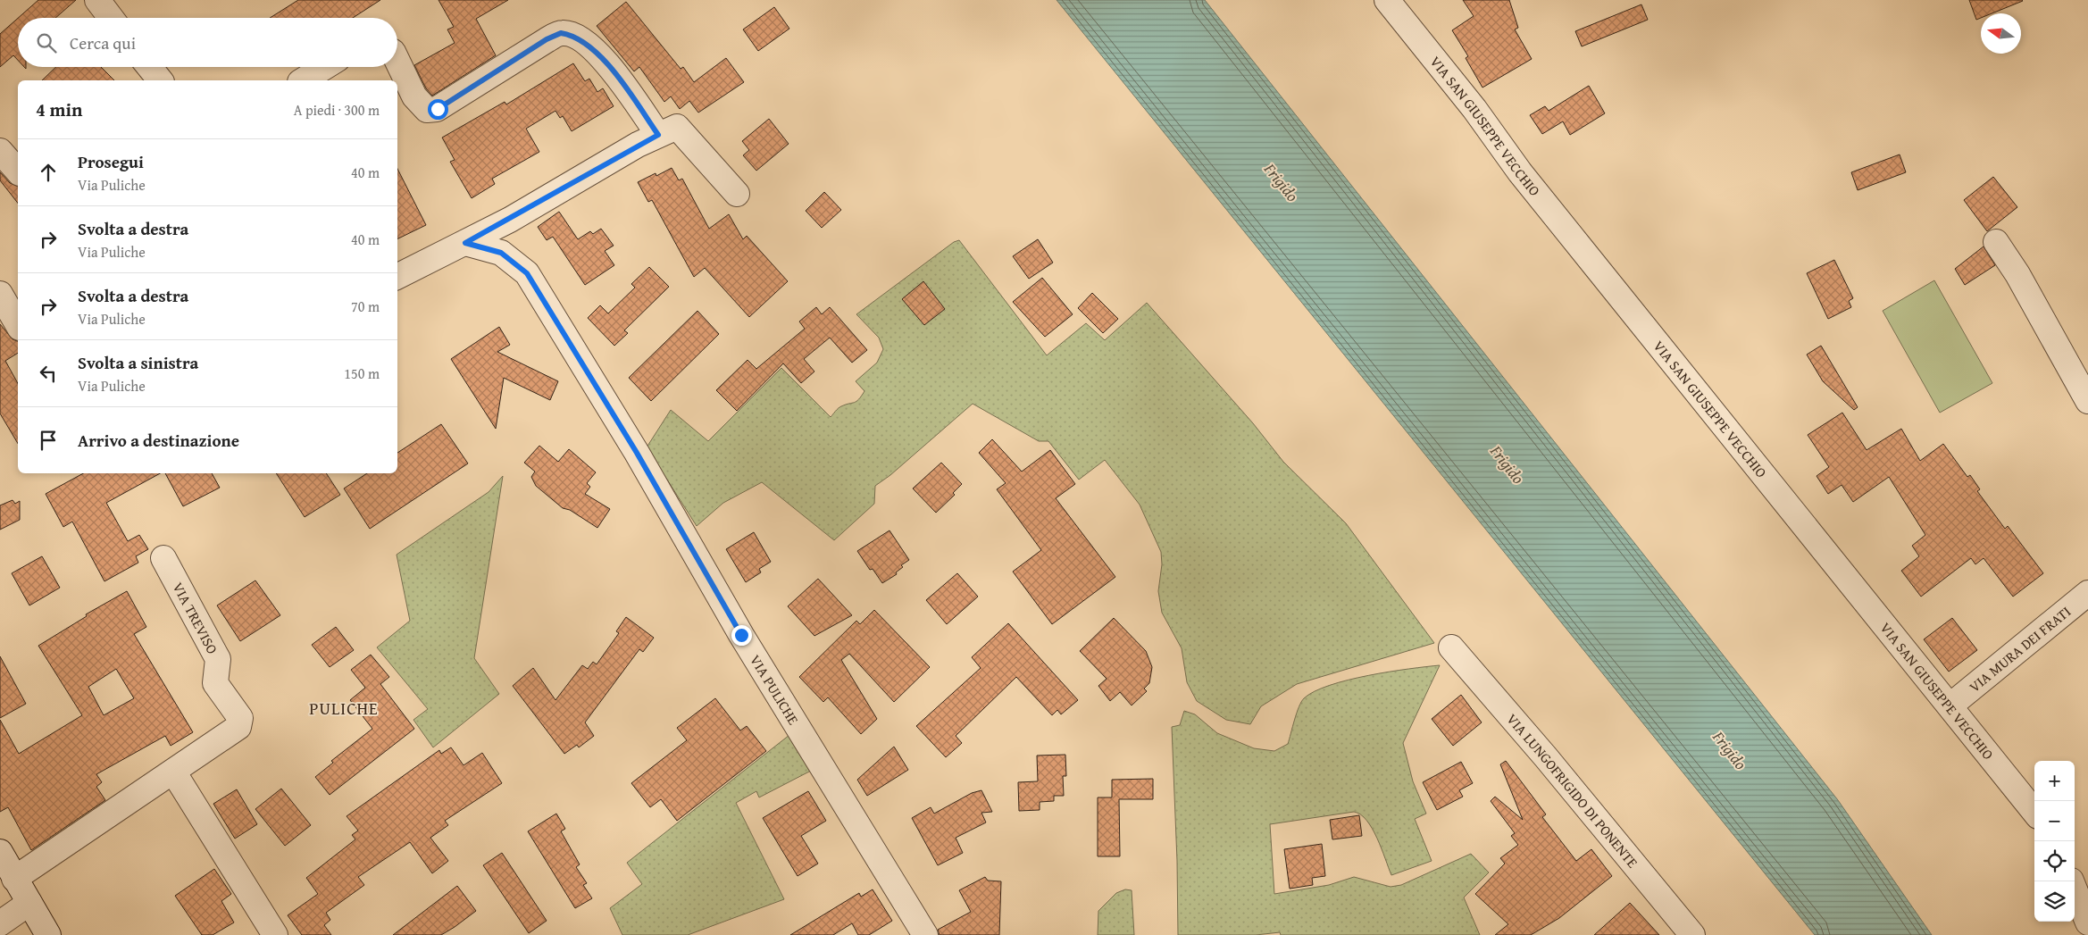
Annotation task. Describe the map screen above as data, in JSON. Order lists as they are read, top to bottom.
{
  "streets": {
    "street": [
      "VIA SAN GIUSEPPE VECCHIO",
      "VIA TREVISO",
      "VIA MURA DEI FRATI",
      "VIA PULICHE",
      "VIA LUNGOFRIGIDO DI PONENTE"
    ]
  },
  "crossings": [
    ["VIA SAN GIUSEPPE VECCHIO", "VIA MURA DEI FRATI"]
  ],
  "districts": ["PULICHE"],
  "water": ["Frigido"],
  "north": "left",
  "page": {
    "search": "Cerca qui",
    "heading": ["4 min", "A piedi · 300 m"],
    "list": [
      ["Prosegui", "Via Puliche", "40 m"],
      ["Svolta a destra", "Via Puliche", "40 m"],
      ["Svolta a destra", "Via Puliche", "70 m"],
      ["Svolta a sinistra", "Via Puliche", "150 m"],
      "Arrivo a destinazione"
    ],
    "map_buttons": ["+", "−"]
  }
}
